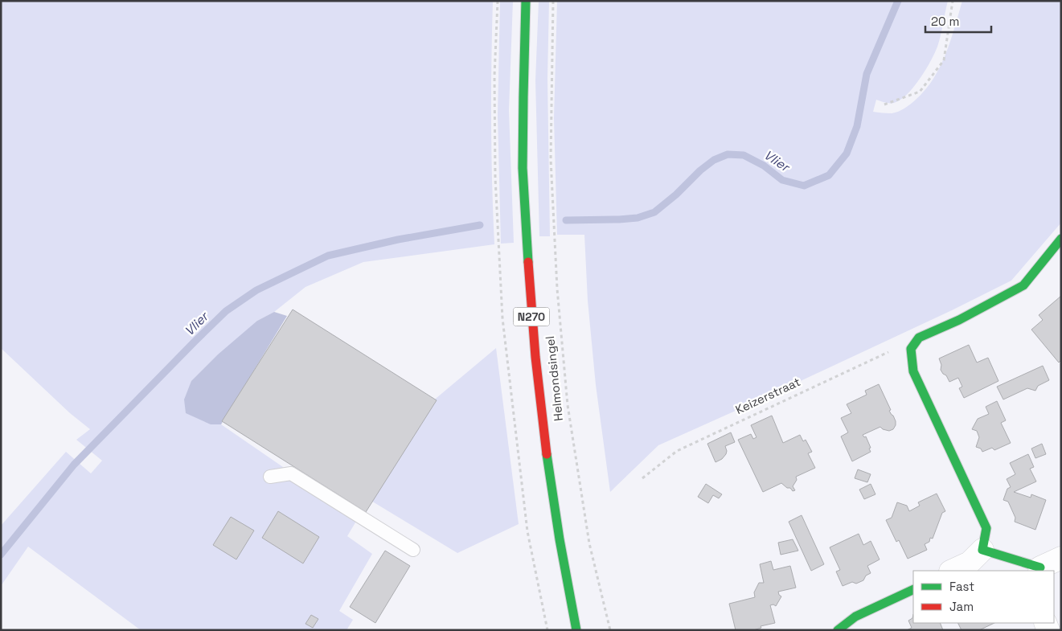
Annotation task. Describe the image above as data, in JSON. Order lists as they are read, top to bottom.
{
  "streets": {
    "main road": ["N270", "Helmondsingel"],
    "path": ["Keizerstraat"]
  },
  "water": ["Vlier"],
  "legend": ["Fast", "Jam"],
  "scale_bar": "20 m"
}
